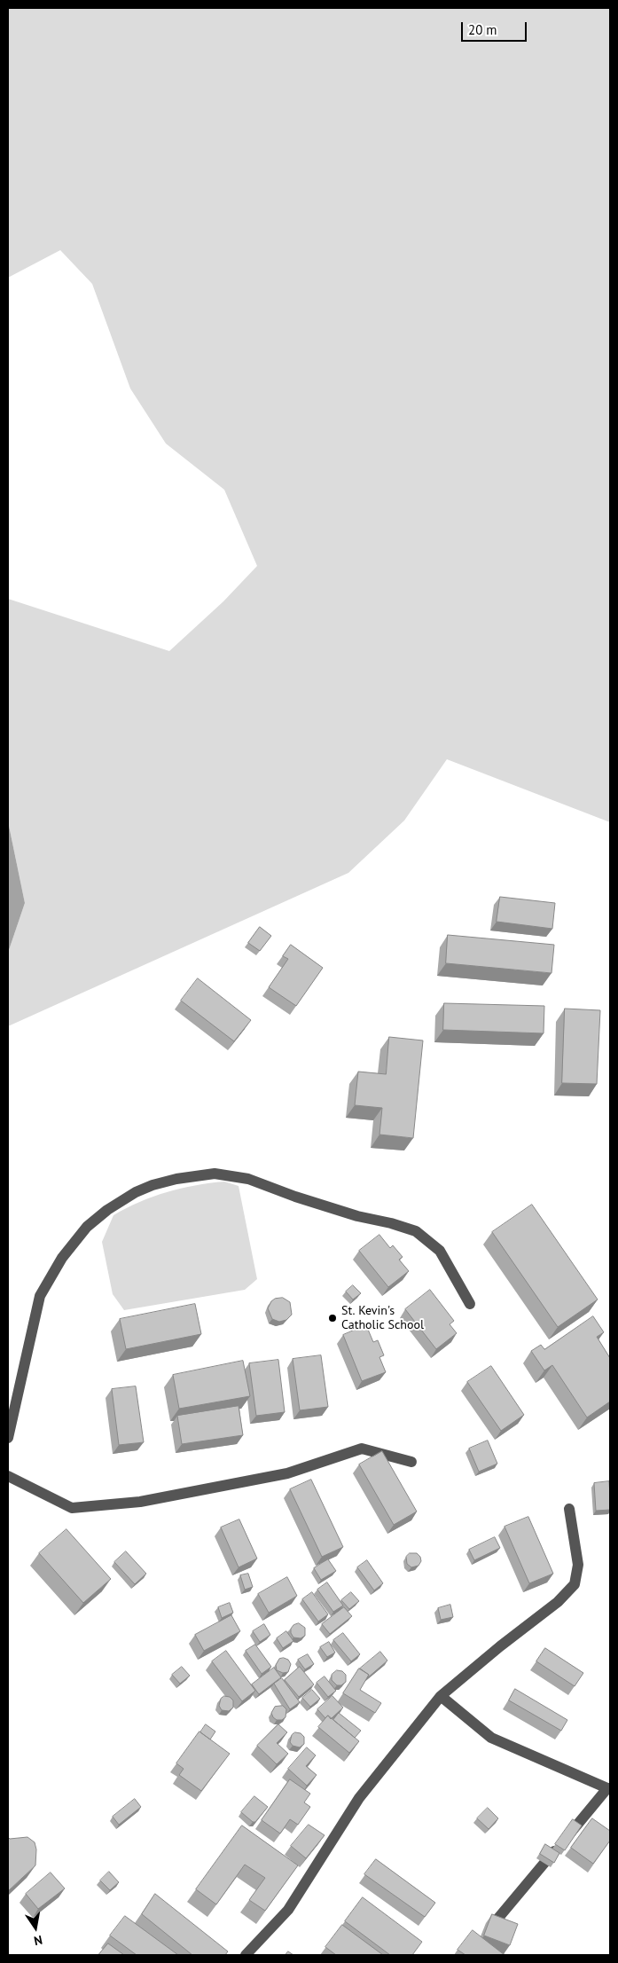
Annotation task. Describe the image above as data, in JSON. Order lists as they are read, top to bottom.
{
  "places": ["St. Kevin's Catholic School"],
  "scale_bar": "20 m",
  "north": "bottom"
}
